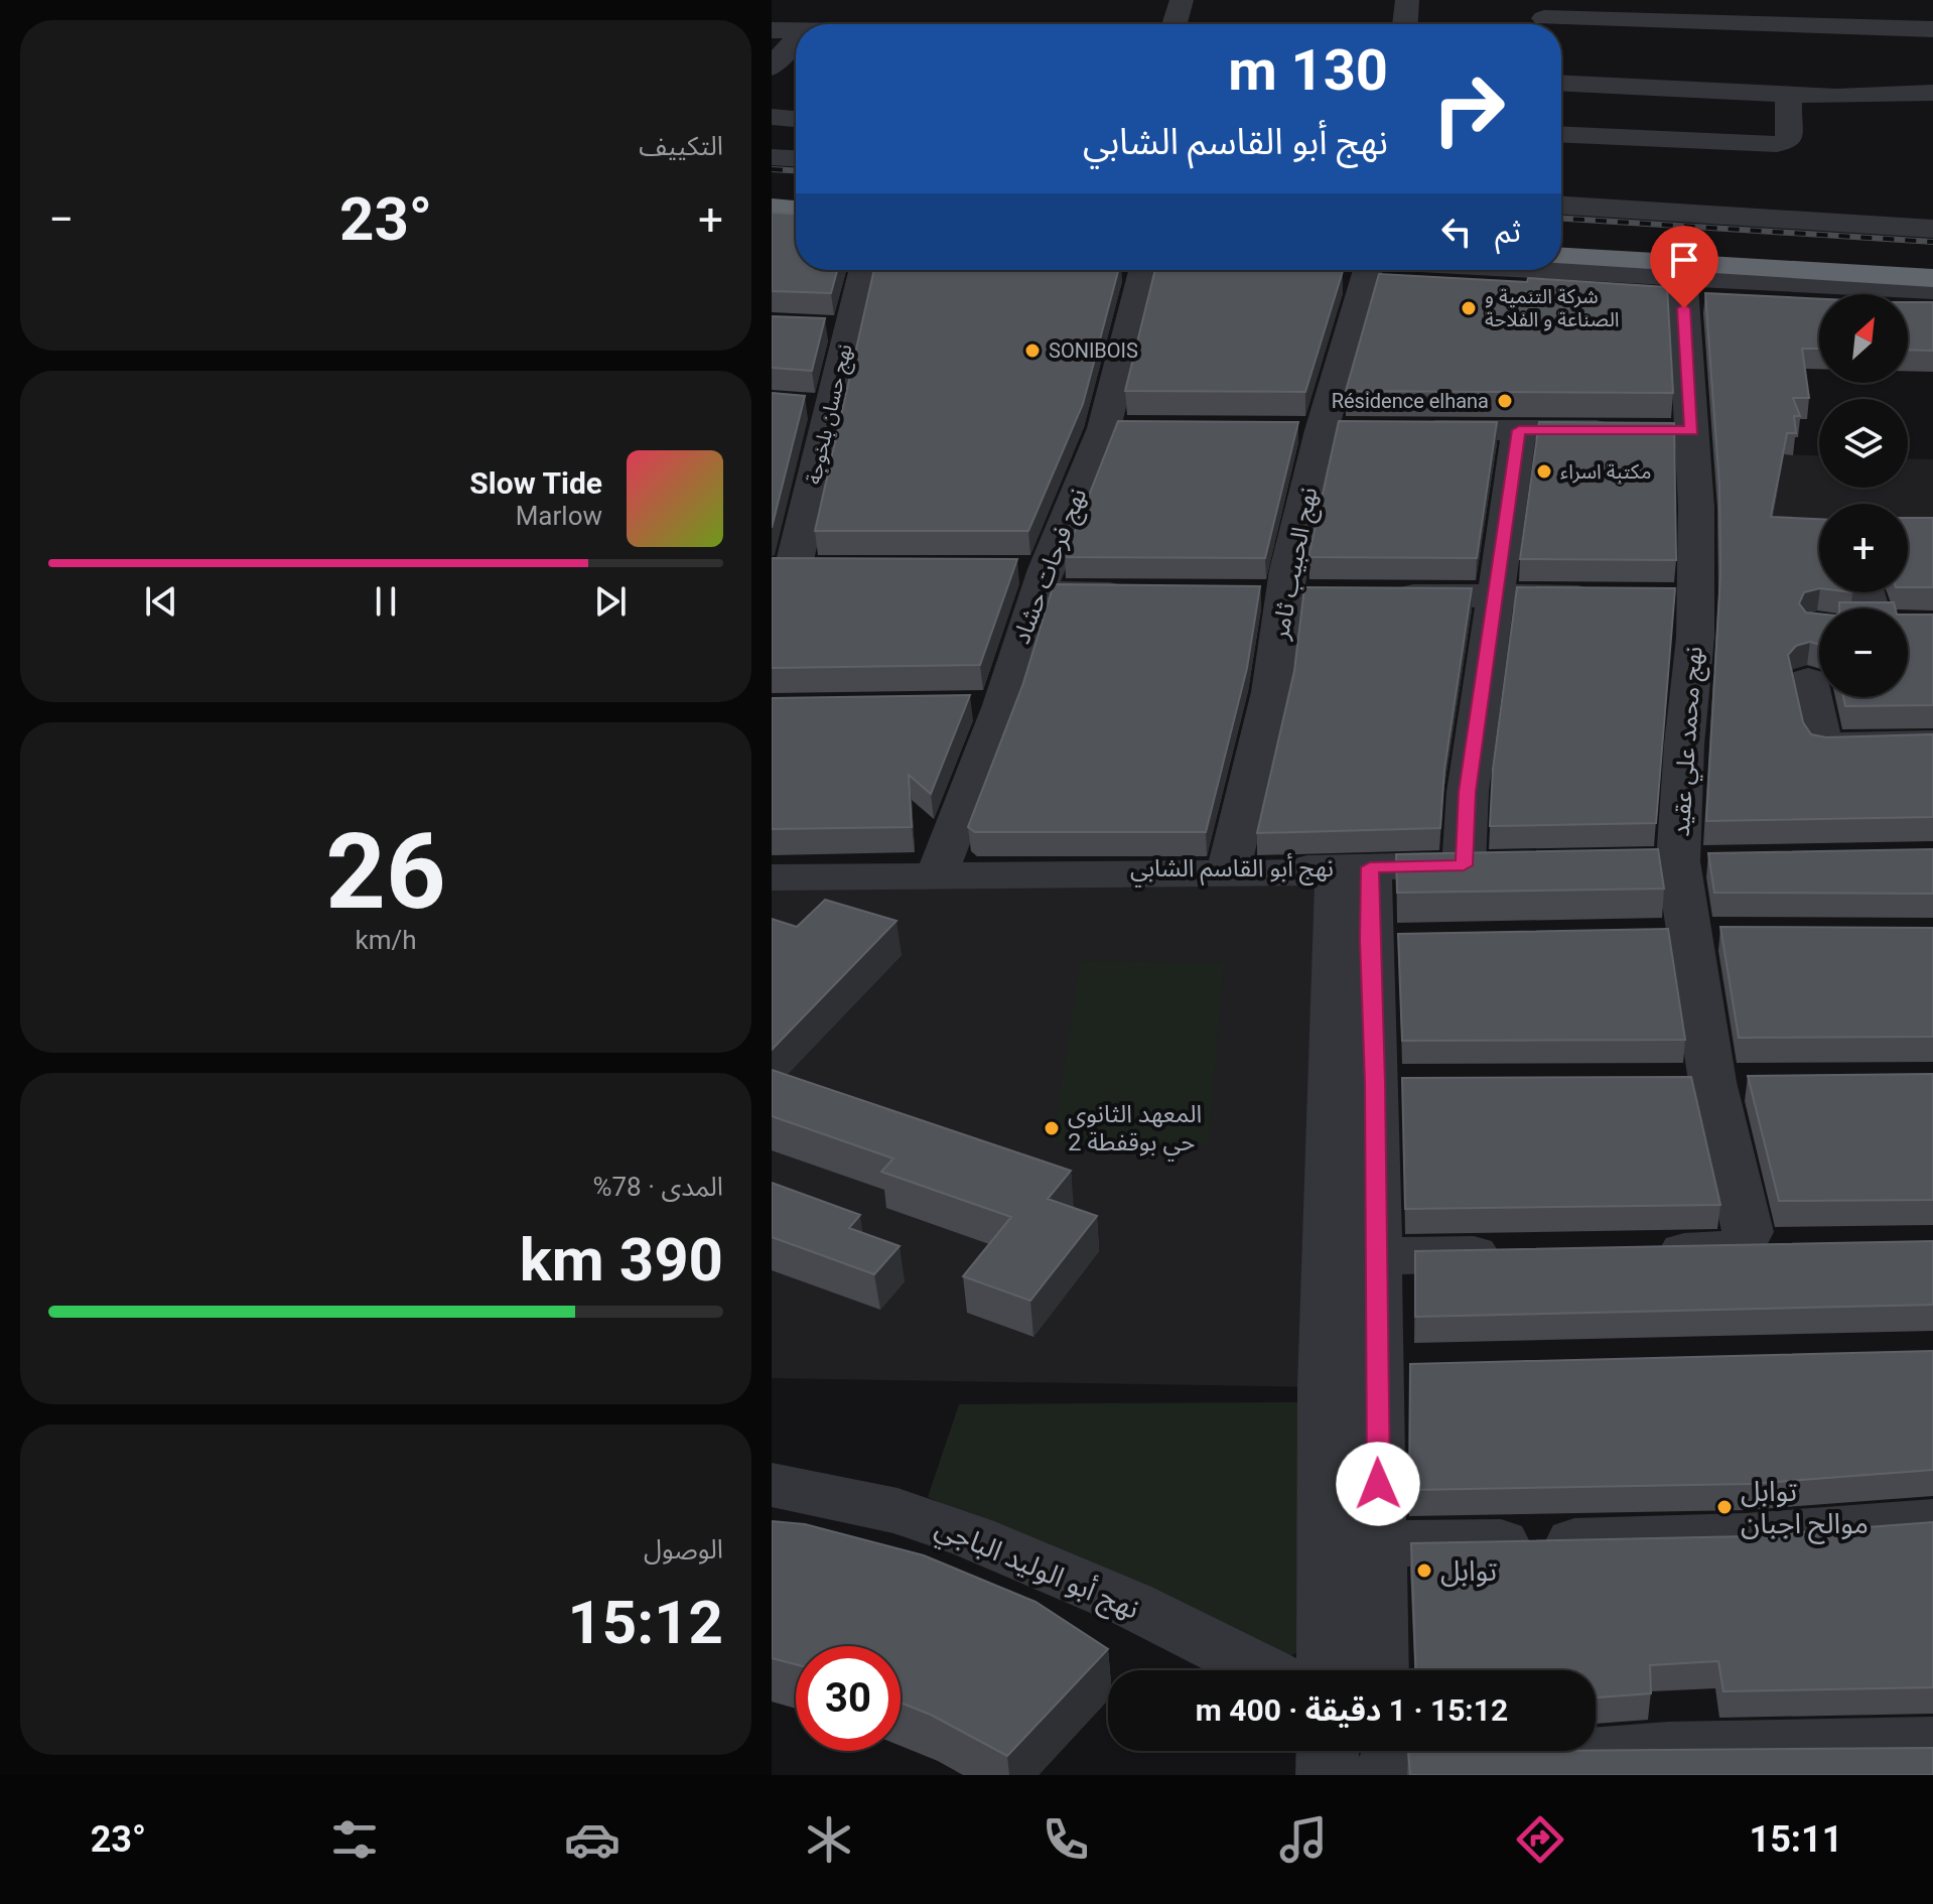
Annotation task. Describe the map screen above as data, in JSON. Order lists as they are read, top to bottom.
{
  "streets": {
    "street": [
      "نهج حسان بلخوجة",
      "نهج الحبيب ثامر",
      "نهج فرحات حشاد",
      "نهج محمد علي عقيد",
      "نهج أبو القاسم الشابي",
      "نهج أبو الوليد الباجي"
    ]
  },
  "crossings": [
    ["نهج الحبيب ثامر", "نهج أبو القاسم الشابي"],
    ["نهج فرحات حشاد", "نهج أبو القاسم الشابي"]
  ],
  "places": [
    "شركة التنمية و الصناعة و الفلاحة",
    "SONIBOIS",
    "Résidence elhana",
    "مكتبة اسراء",
    "المعهد الثانوي حي بوقفطة 2",
    "توابل موالح اجبان",
    "توابل"
  ],
  "north": "top right",
  "page": {
    "tile": [
      "التكييف",
      ["26", "km/h"],
      ["المدى · 78%", "390 km"],
      ["الوصول", "15:12"]
    ],
    "turn": ["130 m", "نهج أبو القاسم الشابي"],
    "heat": ["−", "23°", "+"],
    "then": "ثم",
    "map_buttons": ["+", "−"],
    "song": ["Slow Tide", "Marlow"],
    "limit": "30",
    "trip": "15:12 · 1 دقيقة · 400 m",
    "tabs": ["15:11", "23°"]
  }
}
